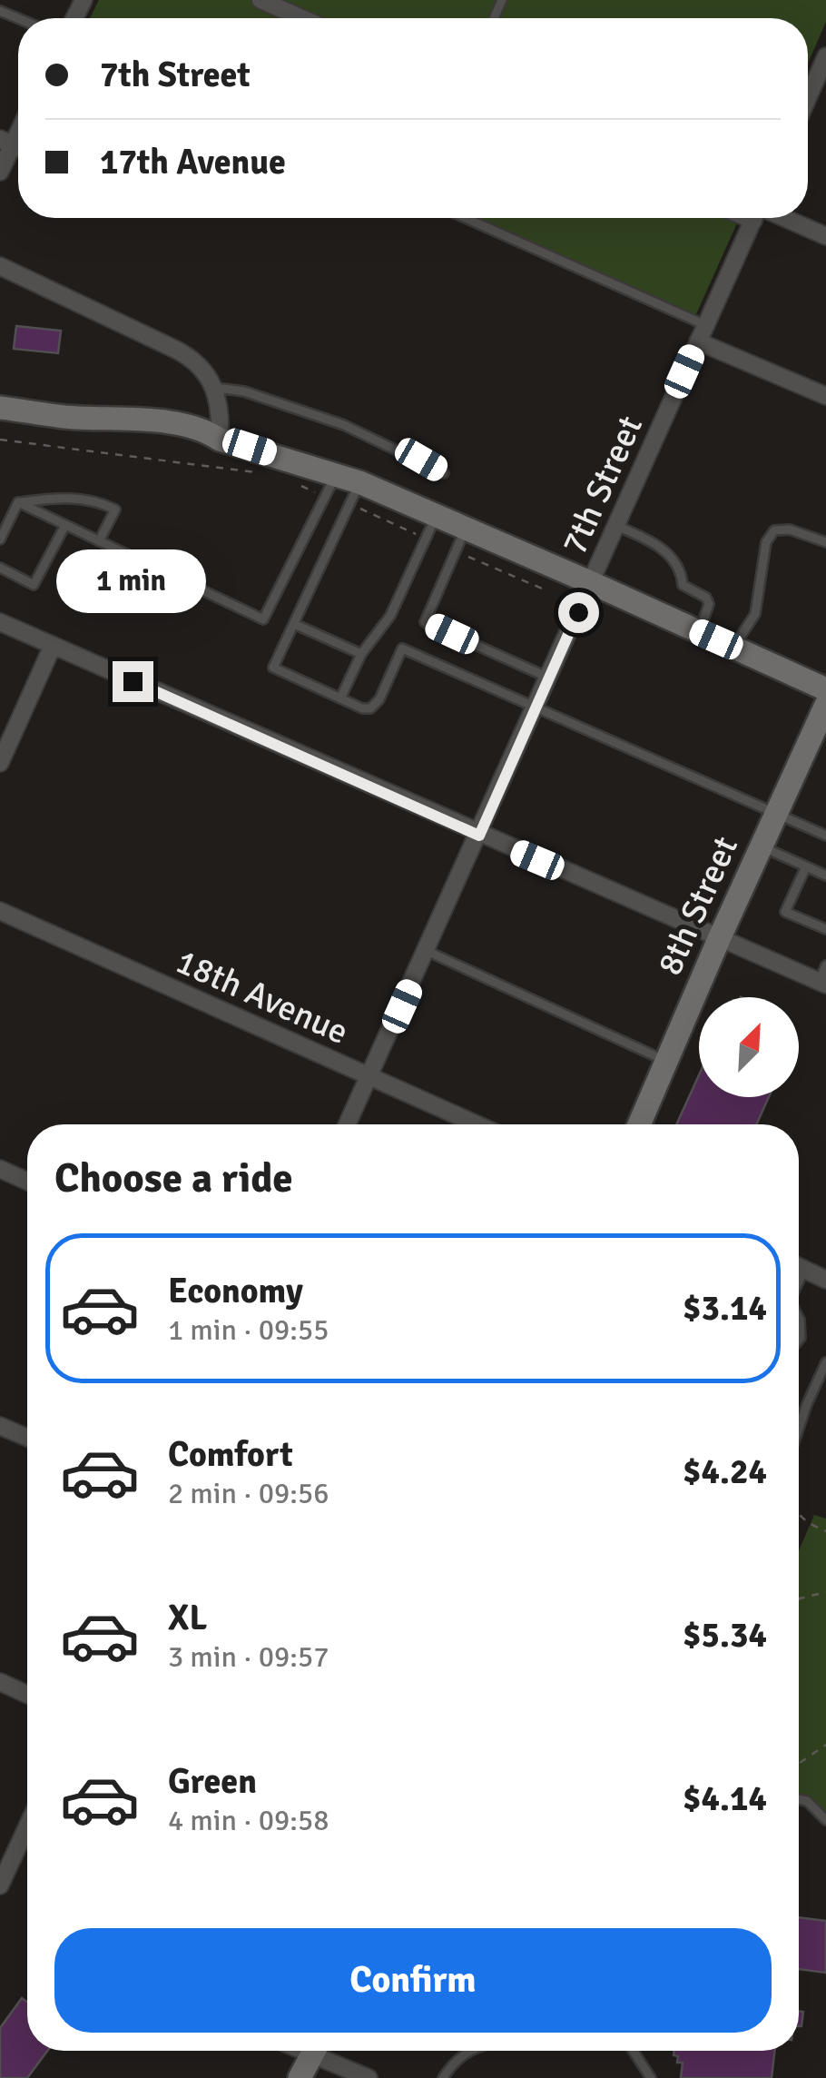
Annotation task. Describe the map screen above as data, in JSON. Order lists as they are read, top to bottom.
{
  "streets": {
    "main road": ["8th Street"],
    "street": ["7th Street", "18th Avenue"]
  },
  "crossings": [
    ["7th Street", "18th Avenue"]
  ],
  "north": "top right",
  "page": {
    "banner": ["7th Street", "17th Avenue"],
    "bubble": "1 min",
    "heading": "Choose a ride",
    "list": [
      {
        "name": "Economy",
        "note": "1 min · 09:55",
        "value": "$3.14"
      },
      {
        "name": "Comfort",
        "note": "2 min · 09:56",
        "value": "$4.24"
      },
      {
        "name": "XL",
        "note": "3 min · 09:57",
        "value": "$5.34"
      },
      {
        "name": "Green",
        "note": "4 min · 09:58",
        "value": "$4.14"
      }
    ],
    "buttons": "Confirm"
  }
}
